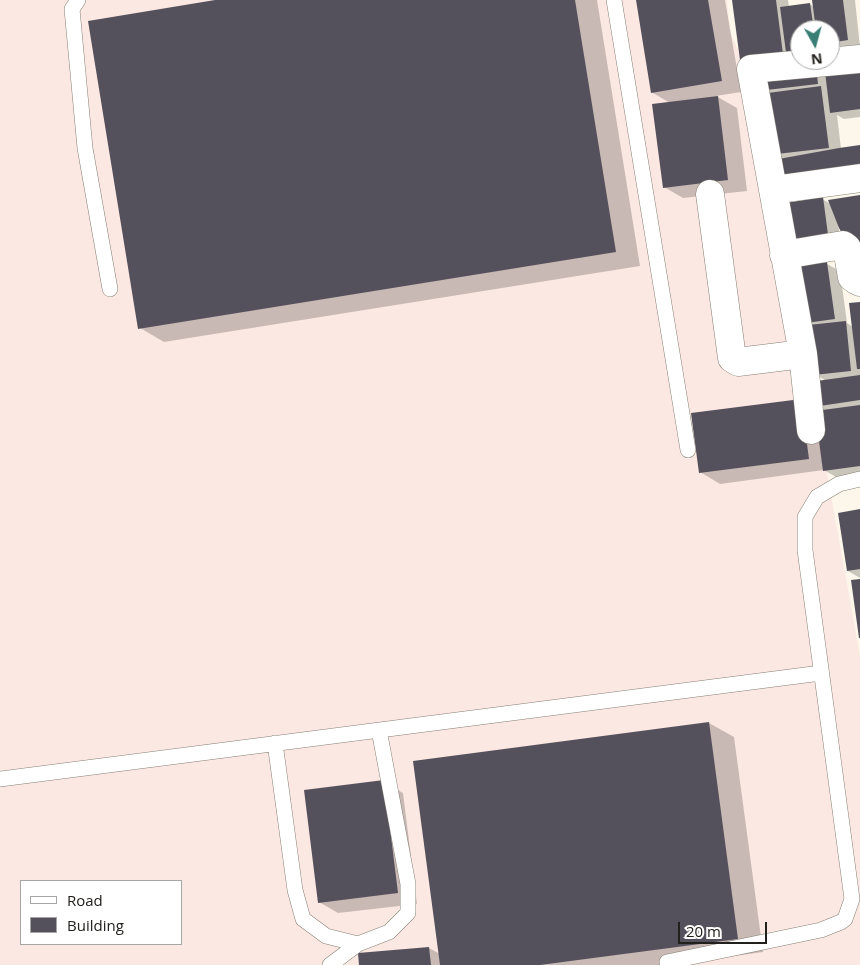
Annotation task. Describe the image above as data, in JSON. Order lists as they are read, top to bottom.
{
  "legend": ["Road", "Building"],
  "scale_bar": "20 m",
  "north": "bottom"
}
